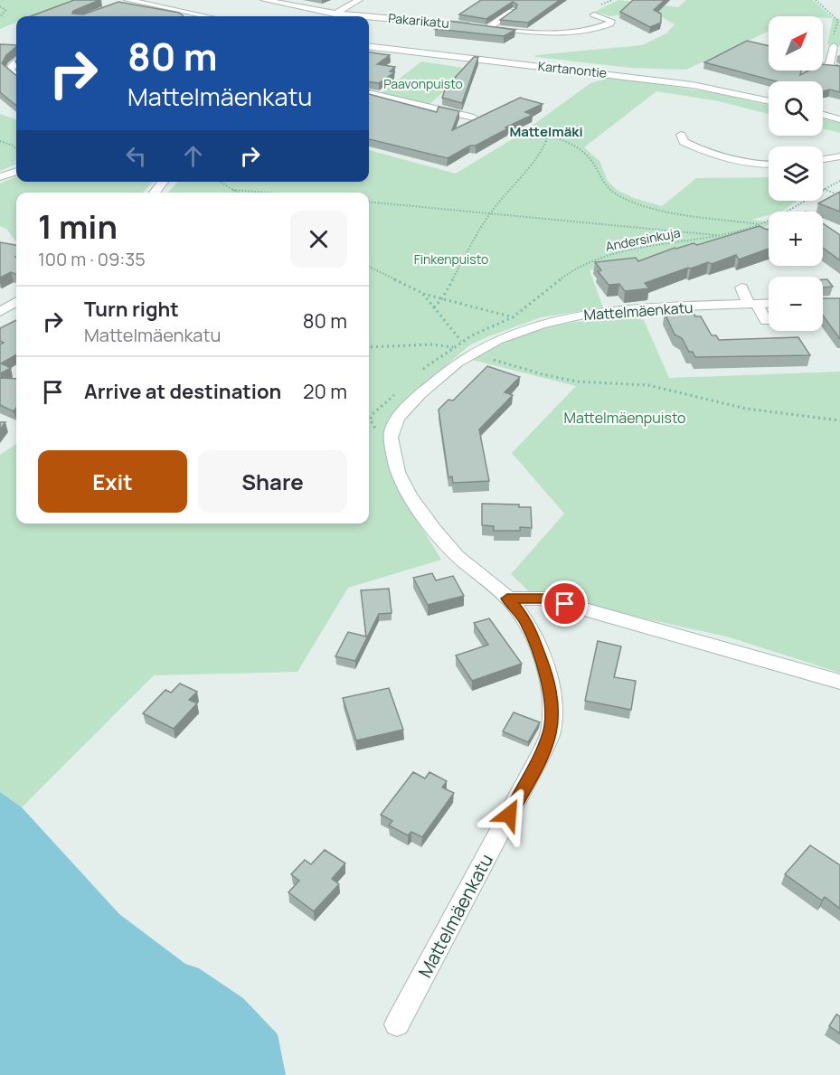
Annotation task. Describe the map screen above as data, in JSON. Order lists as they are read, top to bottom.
{
  "streets": {
    "street": ["Pakarikatu", "Kartanontie", "Mattelmäenkatu"],
    "path": ["Andersinkuja"]
  },
  "crossings": [
    ["Andersinkuja", "Mattelmäenkatu"]
  ],
  "districts": ["Mattelmäki"],
  "parks": ["Paavonpuisto", "Finkenpuisto", "Mattelmäenpuisto"],
  "north": "top right",
  "page": {
    "map_buttons": ["+", "−"],
    "turn": ["80 m", "Mattelmäenkatu"],
    "heading": ["1 min", "100 m · 09:35"],
    "list": [
      {
        "name": "Turn right",
        "note": "Mattelmäenkatu",
        "value": "80 m"
      },
      {
        "name": "Arrive at destination",
        "value": "20 m"
      }
    ],
    "buttons": ["Exit", "Share"]
  }
}
